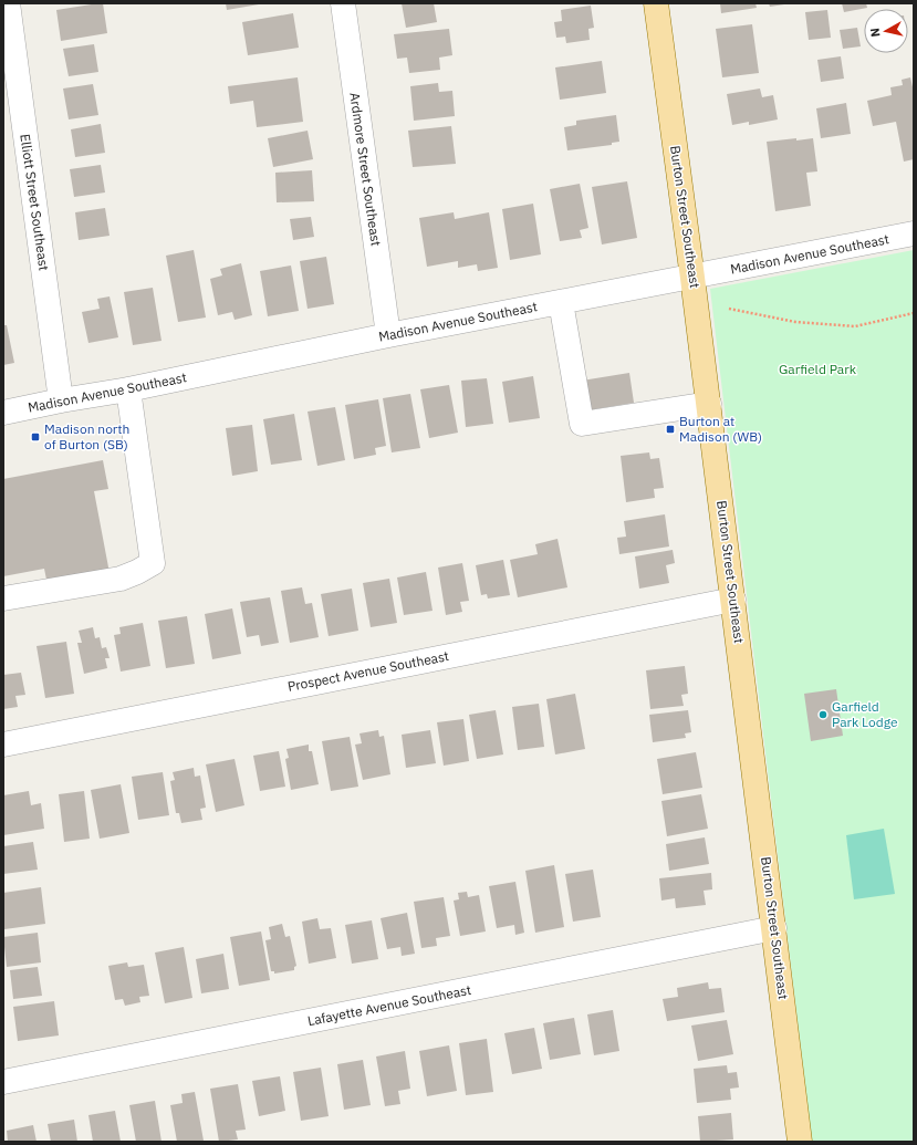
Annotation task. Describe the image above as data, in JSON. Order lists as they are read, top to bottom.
{
  "streets": {
    "main road": ["Burton Street Southeast"],
    "street": [
      "Ardmore Street Southeast",
      "Elliott Street Southeast",
      "Madison Avenue Southeast",
      "Prospect Avenue Southeast",
      "Lafayette Avenue Southeast"
    ]
  },
  "crossings": [
    ["Ardmore Street Southeast", "Madison Avenue Southeast"],
    ["Elliott Street Southeast", "Madison Avenue Southeast"],
    ["Burton Street Southeast", "Madison Avenue Southeast"],
    ["Burton Street Southeast", "Prospect Avenue Southeast"],
    ["Burton Street Southeast", "Lafayette Avenue Southeast"]
  ],
  "parks": ["Garfield Park"],
  "places": {
    "transit": ["Burton at Madison (WB)", "Madison north of Burton (SB)"],
    "other": ["Garfield Park Lodge"]
  },
  "north": "left"
}
